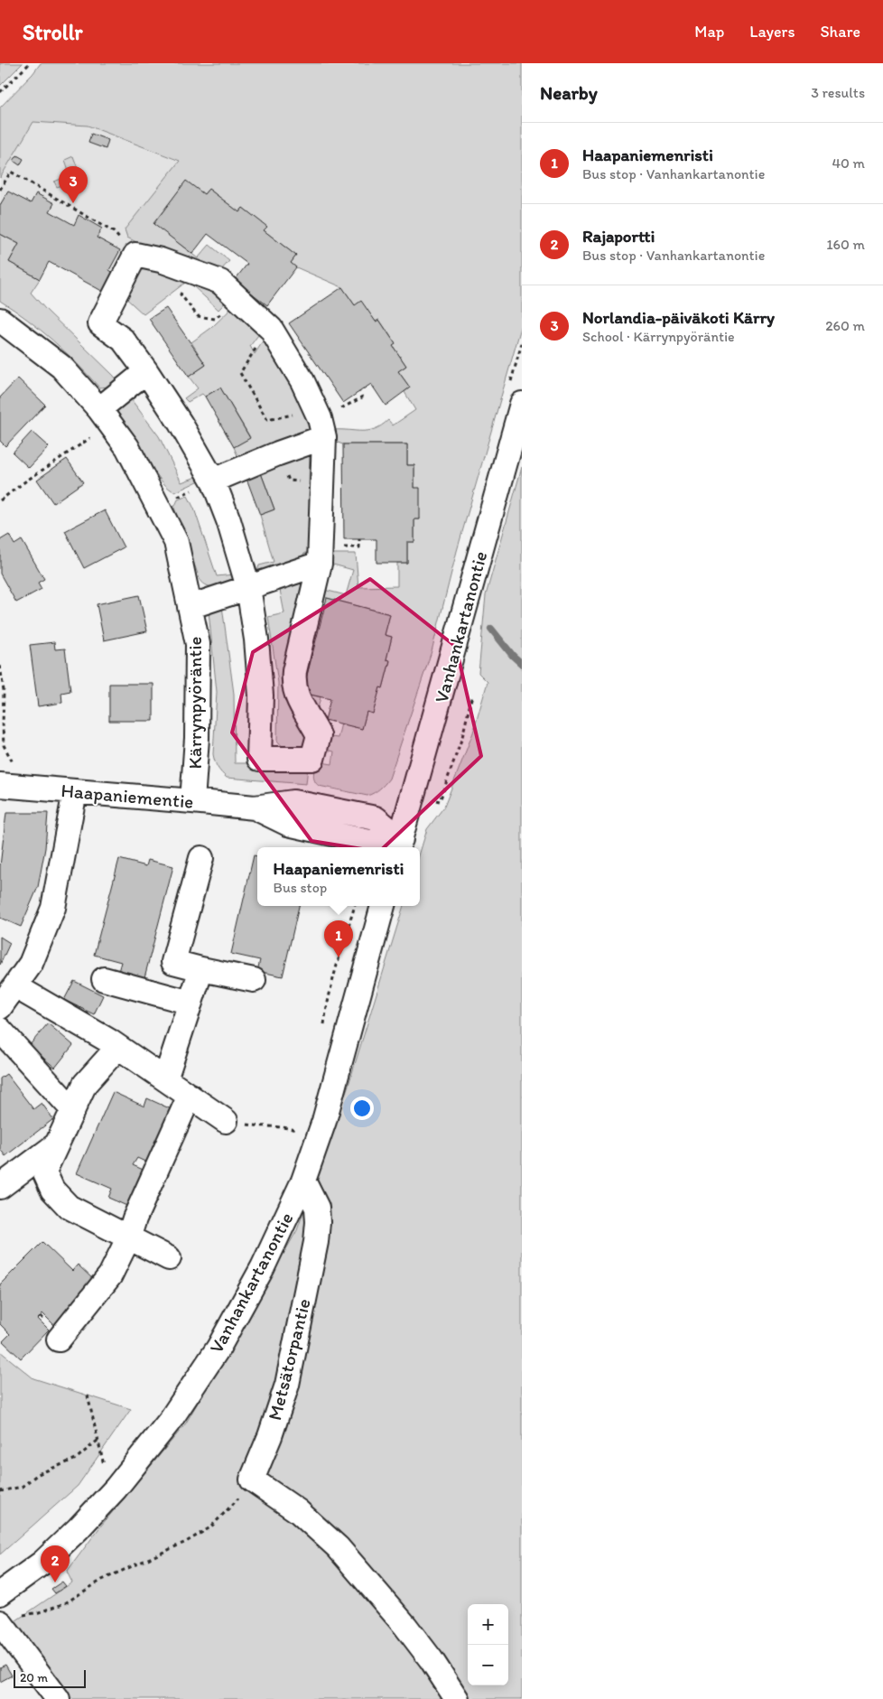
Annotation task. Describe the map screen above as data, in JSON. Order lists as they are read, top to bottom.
{
  "streets": {
    "street": [
      "Vanhankartanontie",
      "Kärrynpyöräntie",
      "Haapaniementie",
      "Metsätorpantie"
    ]
  },
  "crossings": [
    ["Vanhankartanontie", "Haapaniementie"],
    ["Vanhankartanontie", "Metsätorpantie"],
    ["Kärrynpyöräntie", "Haapaniementie"]
  ],
  "scale_bar": "20 m",
  "page": {
    "header": "Strollr",
    "nav": ["Map", "Layers", "Share"],
    "heading": ["Nearby", "3 results"],
    "list": [
      {
        "mark": "1",
        "name": "Haapaniemenristi",
        "note": "Bus stop · Vanhankartanontie",
        "value": "40 m"
      },
      {
        "mark": "2",
        "name": "Rajaportti",
        "note": "Bus stop · Vanhankartanontie",
        "value": "160 m"
      },
      {
        "mark": "3",
        "name": "Norlandia-päiväkoti Kärry",
        "note": "School · Kärrynpyöräntie",
        "value": "260 m"
      }
    ],
    "pins": ["3", "1", "2"],
    "popup": ["Haapaniemenristi", "Bus stop"],
    "map_buttons": ["+", "−"],
    "scale": "20 m"
  }
}
